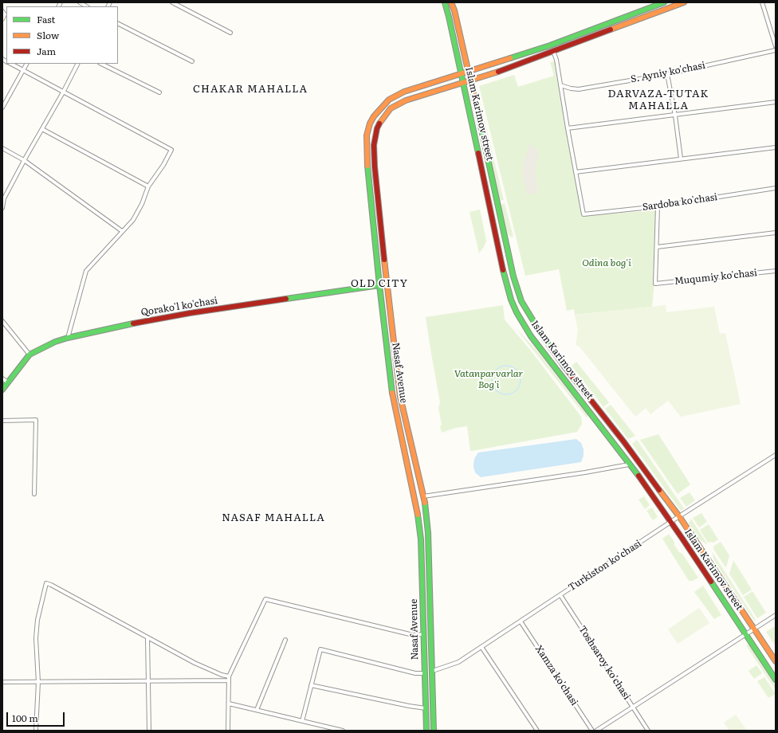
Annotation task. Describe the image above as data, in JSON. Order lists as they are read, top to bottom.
{
  "streets": {
    "main road": ["Islam Karimov street", "Qorako'l ko'chasi", "Nasaf Avenue"],
    "street": [
      "S. Ayniy ko'chasi",
      "Sardoba ko'chasi",
      "Muqumiy ko'chasi",
      "Turkiston ko'chasi",
      "Toshsaroy ko'chasi",
      "Xamza ko'chasi"
    ]
  },
  "crossings": [
    ["Islam Karimov street", "Nasaf Avenue"],
    ["Islam Karimov street", "Turkiston ko'chasi"],
    ["Qorako'l ko'chasi", "Nasaf Avenue"],
    ["Nasaf Avenue", "Turkiston ko'chasi"],
    ["Turkiston ko'chasi", "Toshsaroy ko'chasi"],
    ["Turkiston ko'chasi", "Xamza ko'chasi"]
  ],
  "districts": [
    "CHAKAR MAHALLA",
    "DARVAZA-TUTAK MAHALLA",
    "OLD CITY",
    "NASAF MAHALLA"
  ],
  "parks": ["Odina bog'i", "Vatanparvarlar Bog'i"],
  "legend": ["Fast", "Slow", "Jam"],
  "scale_bar": "100 m"
}
